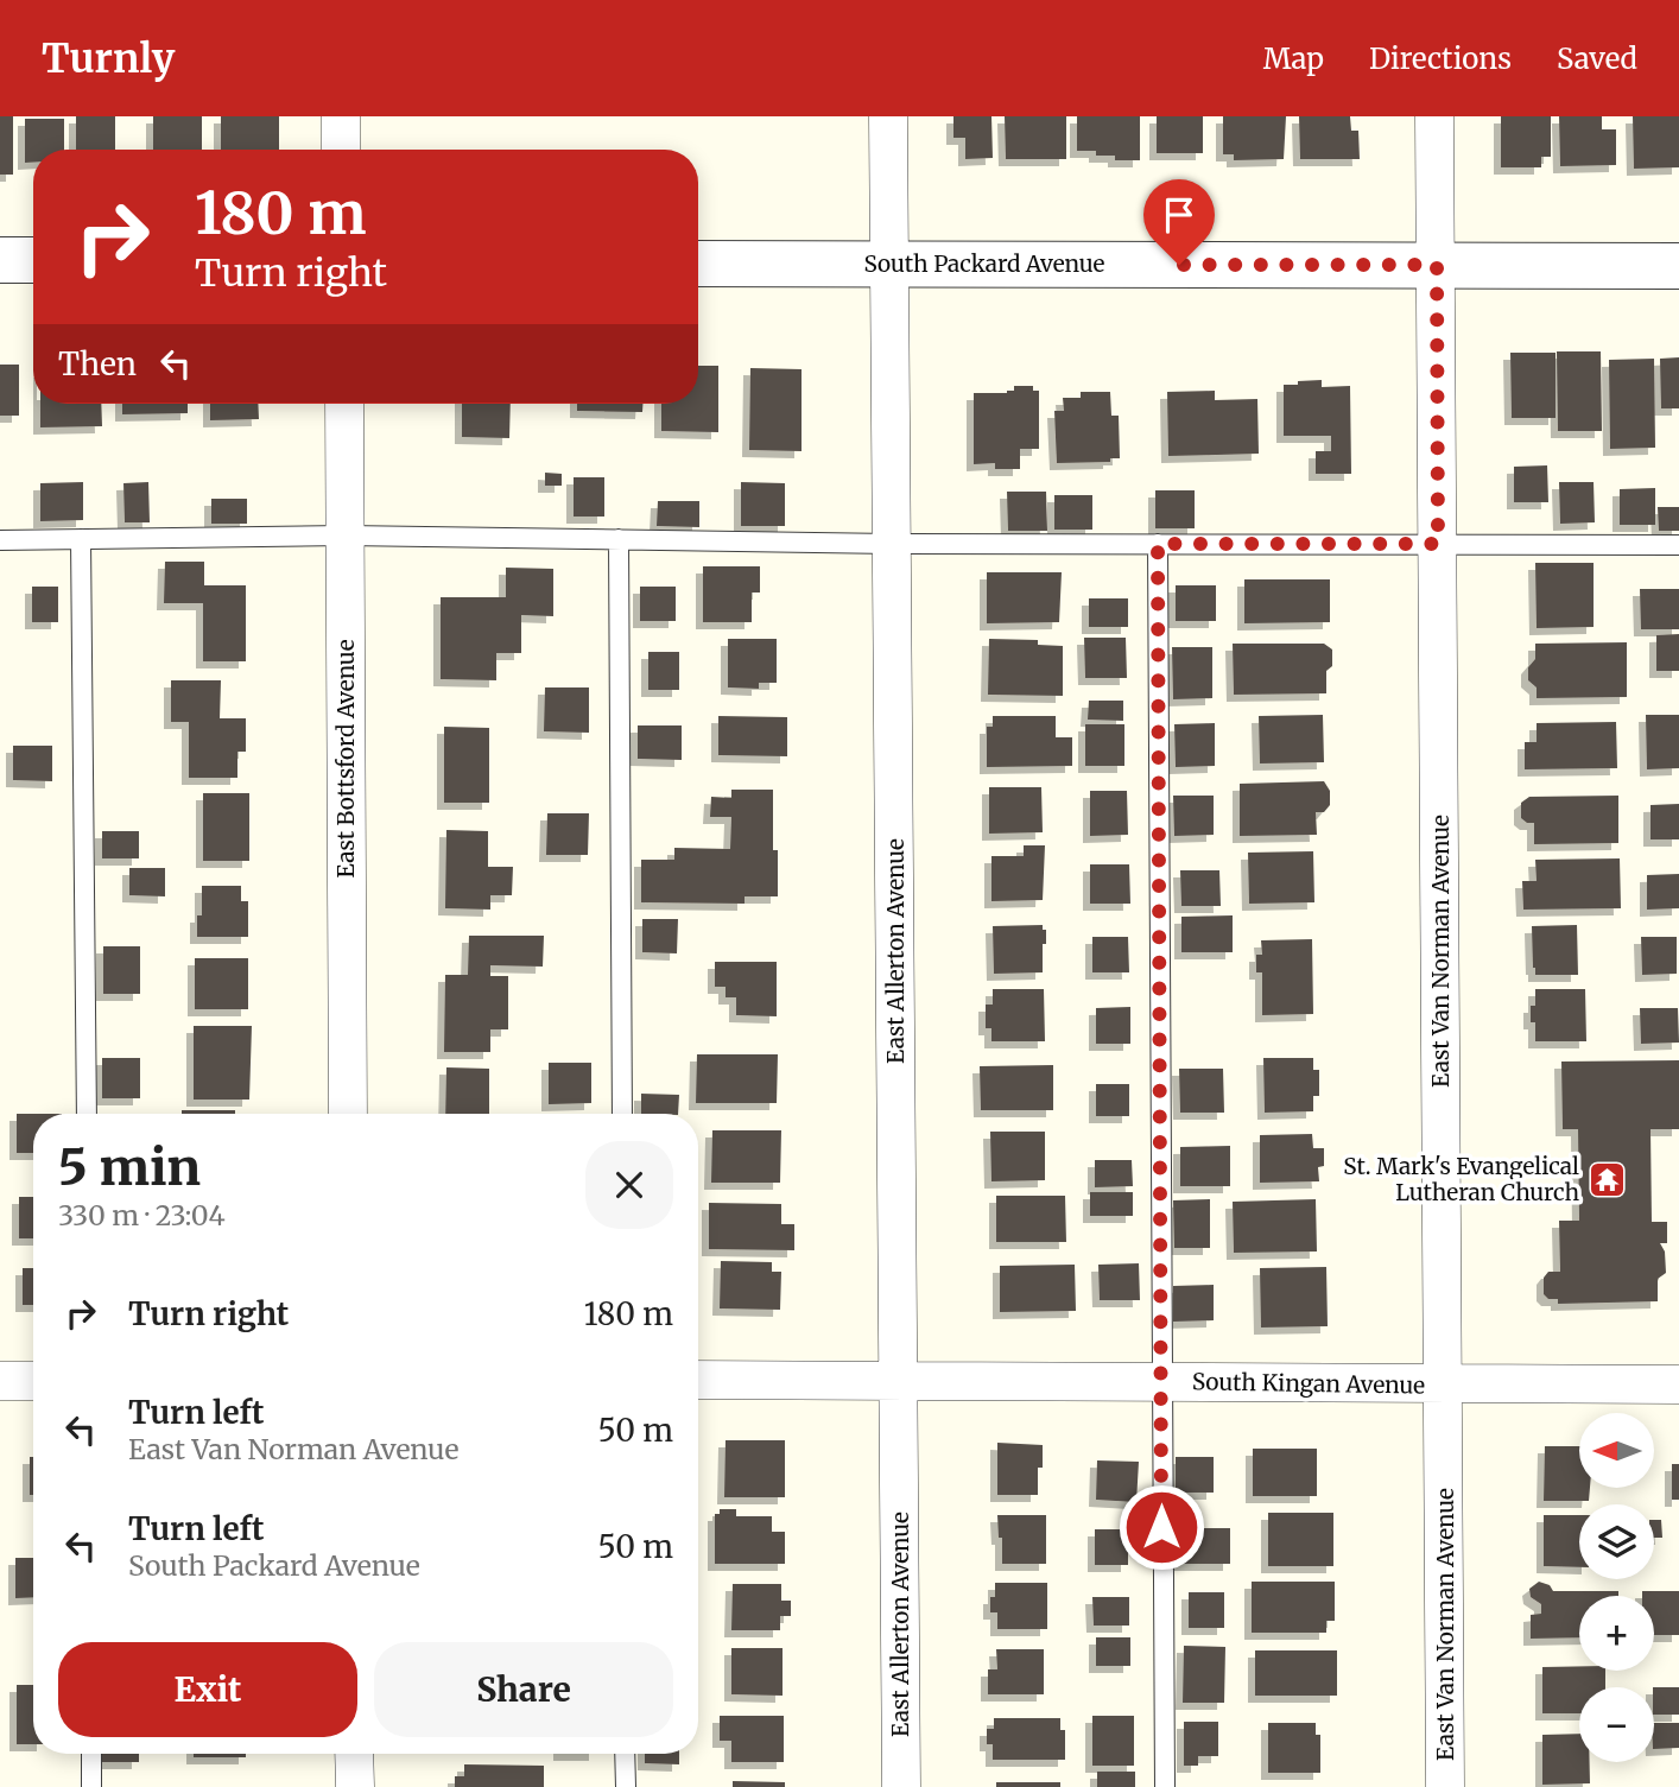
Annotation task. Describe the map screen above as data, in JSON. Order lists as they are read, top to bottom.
{
  "streets": {
    "street": [
      "South Packard Avenue",
      "East Bottsford Avenue",
      "East Allerton Avenue",
      "East Van Norman Avenue",
      "South Kingan Avenue"
    ]
  },
  "crossings": [
    ["South Packard Avenue", "East Allerton Avenue"],
    ["South Packard Avenue", "East Van Norman Avenue"],
    ["East Allerton Avenue", "South Kingan Avenue"],
    ["East Van Norman Avenue", "South Kingan Avenue"]
  ],
  "places": {
    "temple": ["St. Mark's Evangelical Lutheran Church"]
  },
  "north": "left",
  "page": {
    "header": "Turnly",
    "nav": ["Map", "Directions", "Saved"],
    "turn": ["180 m", "Turn right"],
    "then": "Then",
    "heading": ["5 min", "330 m · 23:04"],
    "list": [
      {
        "name": "Turn right",
        "value": "180 m"
      },
      {
        "name": "Turn left",
        "note": "East Van Norman Avenue",
        "value": "50 m"
      },
      {
        "name": "Turn left",
        "note": "South Packard Avenue",
        "value": "50 m"
      }
    ],
    "map_buttons": ["+", "−"],
    "buttons": ["Exit", "Share"]
  }
}
